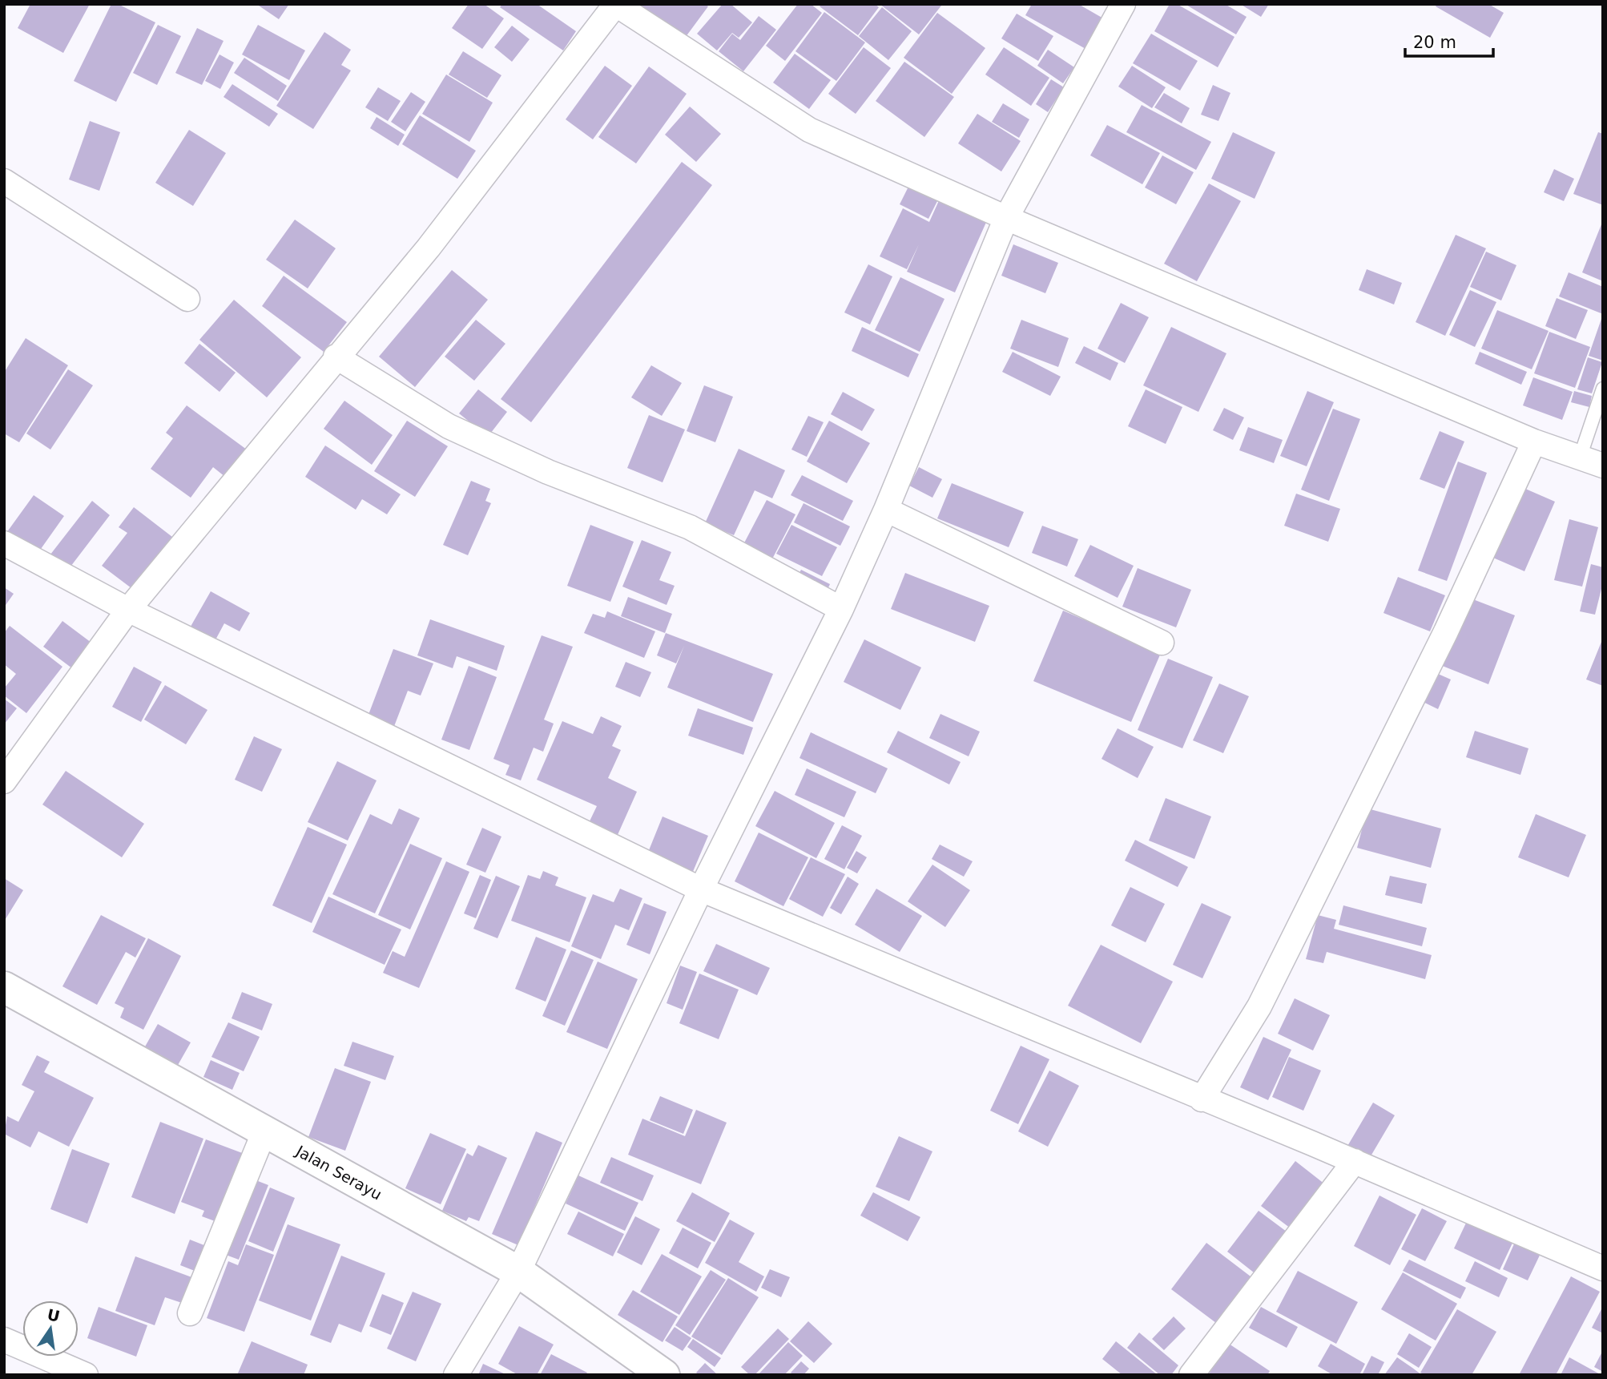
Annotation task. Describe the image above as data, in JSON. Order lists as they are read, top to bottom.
{
  "streets": {
    "street": ["Jalan Serayu"]
  },
  "scale_bar": "20 m",
  "north": "top"
}
